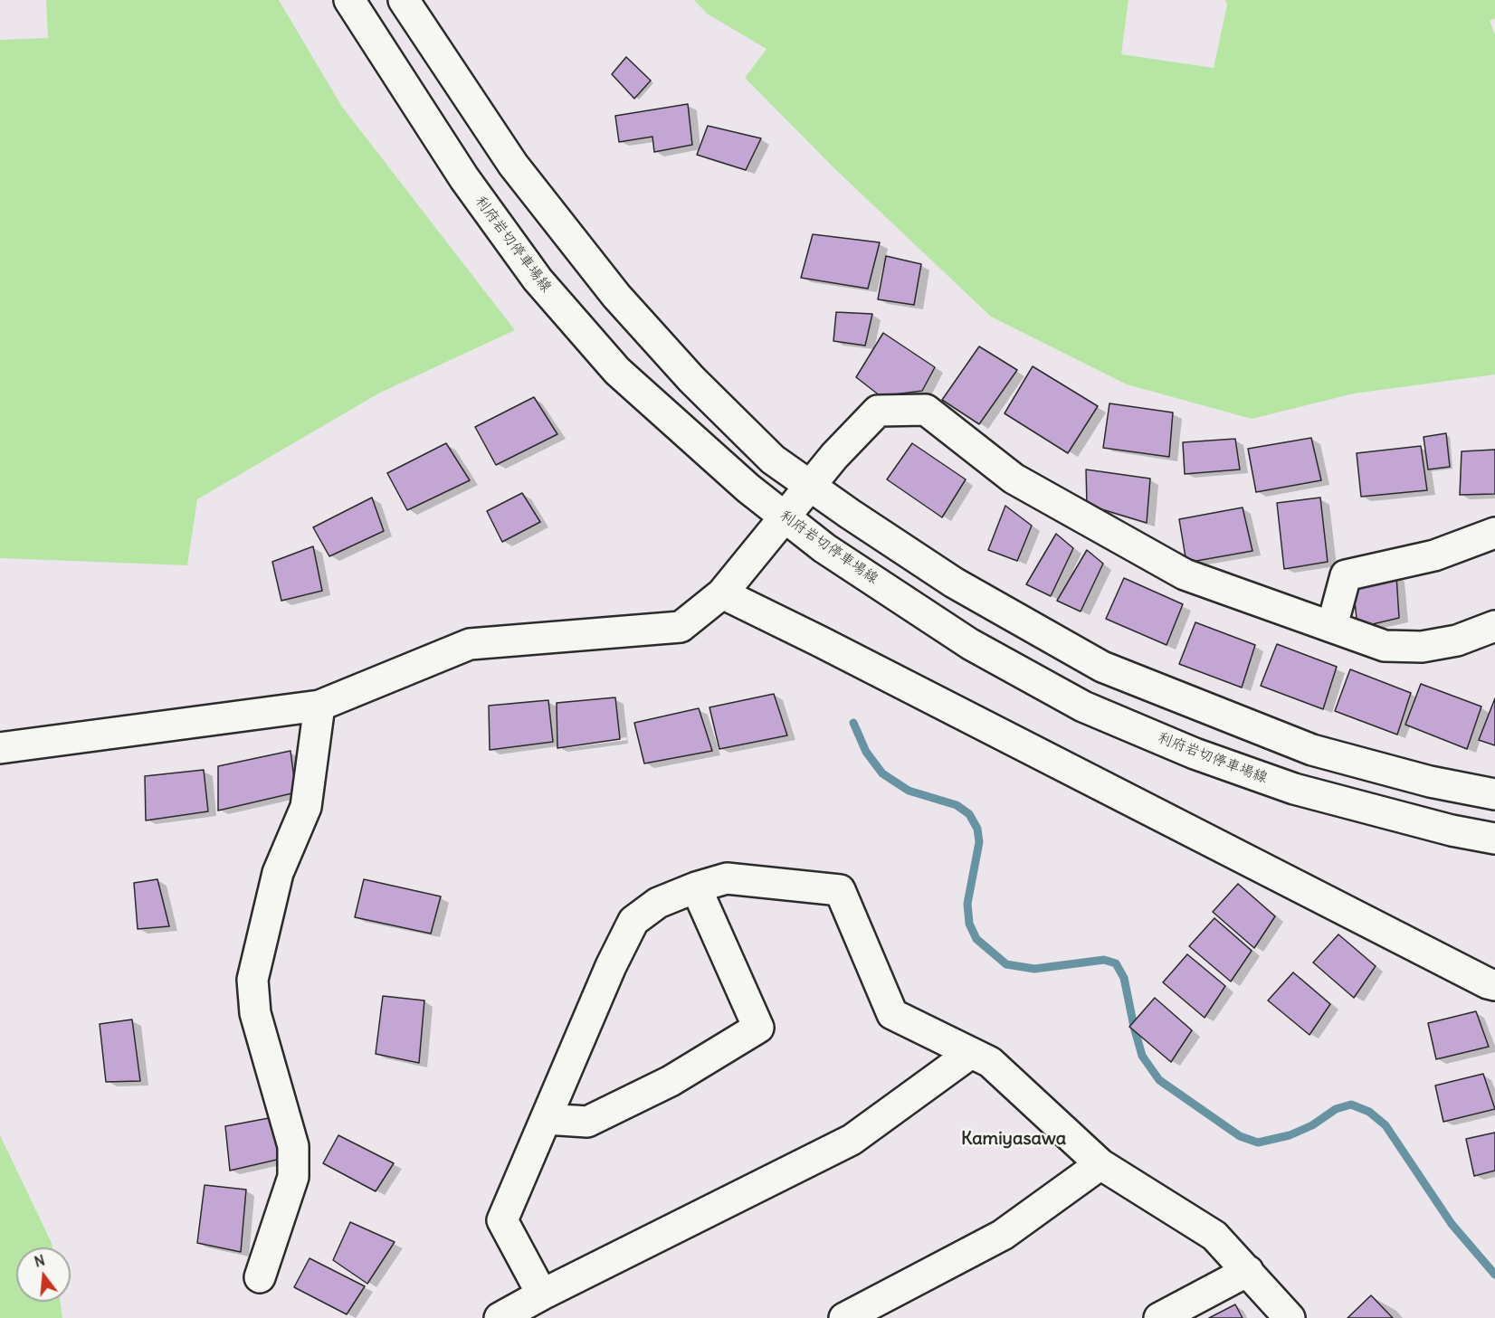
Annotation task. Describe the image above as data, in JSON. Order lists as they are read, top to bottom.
{
  "streets": {
    "street": ["利府岩切停車場線"]
  },
  "districts": ["Kamiyasawa"],
  "north": "top"
}
